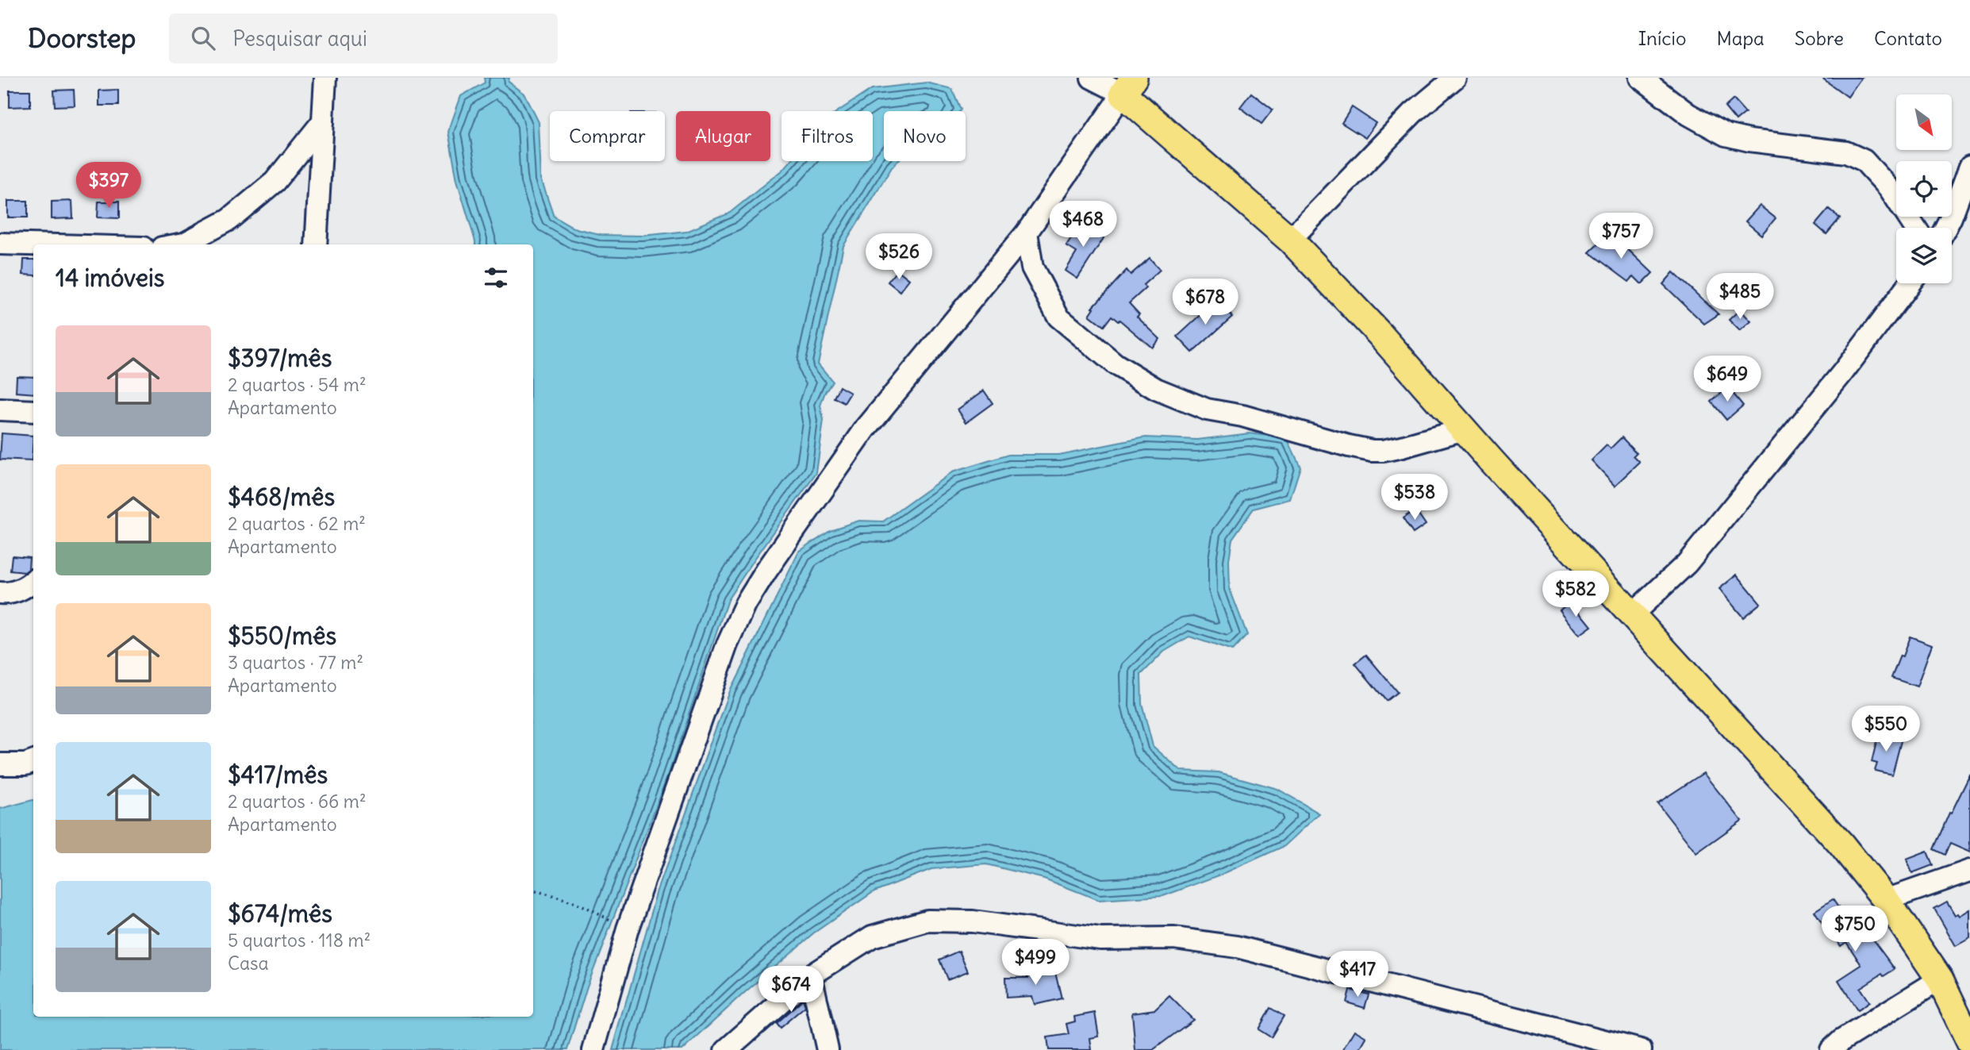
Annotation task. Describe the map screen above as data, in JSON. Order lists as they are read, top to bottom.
{
  "north": "bottom right",
  "page": {
    "header": "Doorstep",
    "search": "Pesquisar aqui",
    "nav": [
      "Início",
      "Mapa",
      "Sobre",
      "Contato"
    ],
    "chip": [
      "Comprar",
      "Alugar",
      "Filtros",
      "Novo"
    ],
    "price": [
      "$397",
      "$468",
      "$757",
      "$526",
      "$485",
      "$678",
      "$649",
      "$538",
      "$582",
      "$550",
      "$750",
      "$499",
      "$417",
      "$674"
    ],
    "heading": "14 imóveis",
    "list": [
      {
        "name": "$397/mês",
        "note": "2 quartos · 54 m² · Apartamento"
      },
      {
        "name": "$468/mês",
        "note": "2 quartos · 62 m² · Apartamento"
      },
      {
        "name": "$550/mês",
        "note": "3 quartos · 77 m² · Apartamento"
      },
      {
        "name": "$417/mês",
        "note": "2 quartos · 66 m² · Apartamento"
      },
      {
        "name": "$674/mês",
        "note": "5 quartos · 118 m² · Casa"
      }
    ]
  }
}
